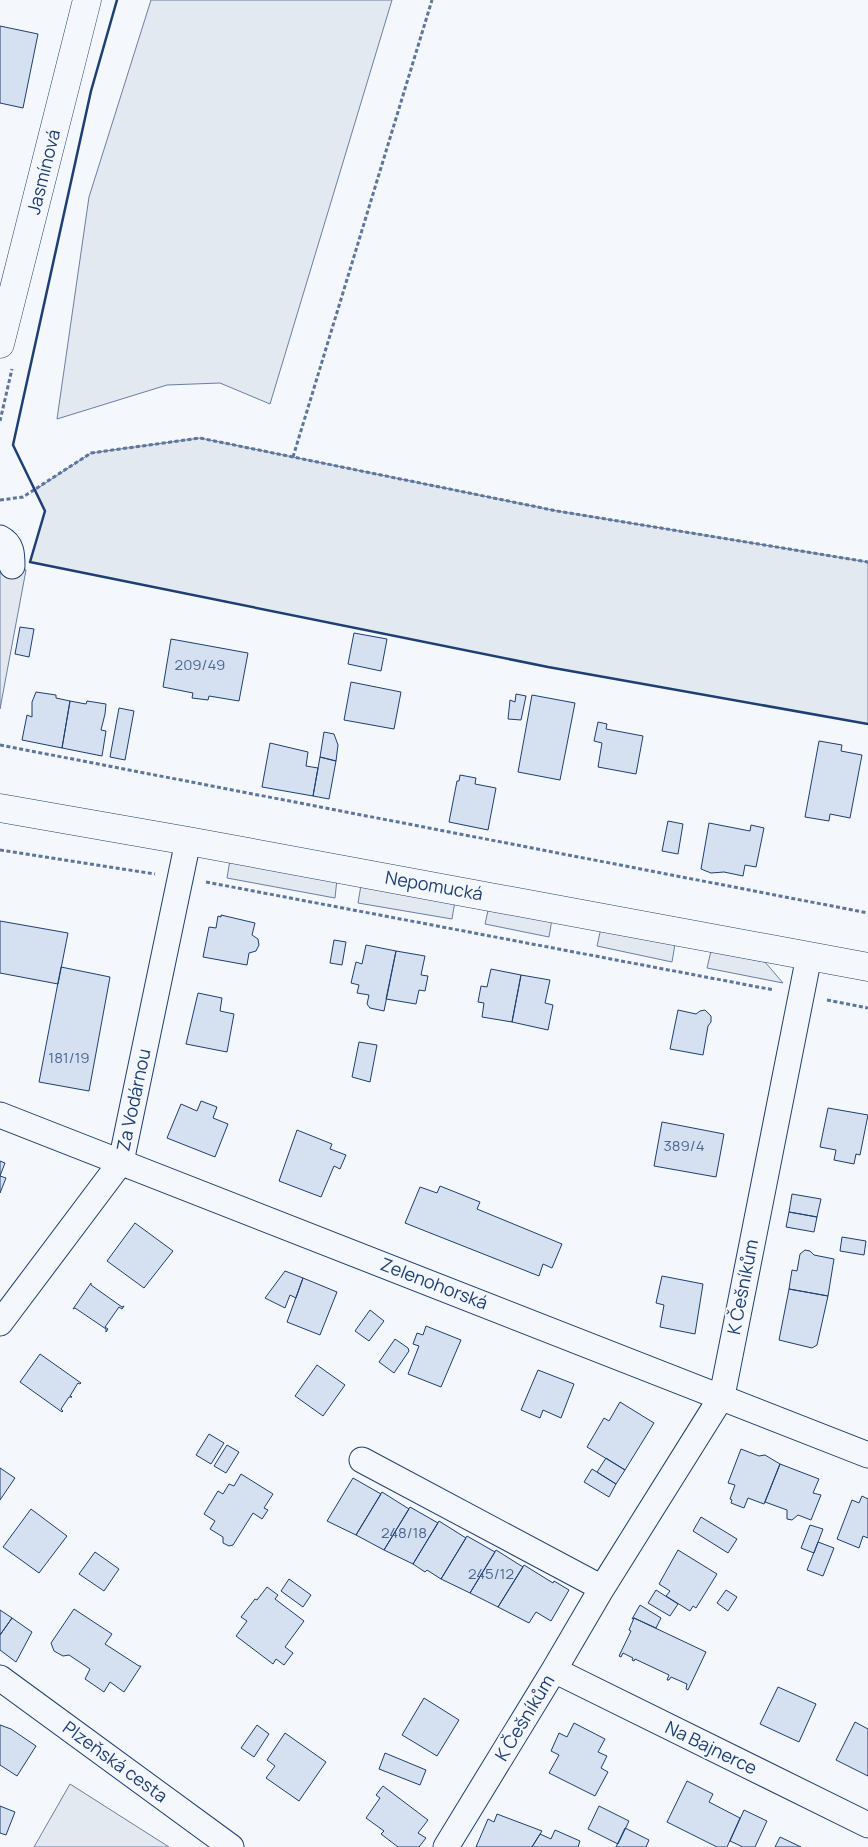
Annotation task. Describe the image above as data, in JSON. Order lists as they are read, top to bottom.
{
  "streets": {
    "street": [
      "Jasmínová",
      "Nepomucká",
      "Za Vodárnou",
      "Zelenohorská",
      "K Češníkům",
      "Na Bajnerce",
      "Plzeňská cesta"
    ]
  },
  "crossings": [
    ["Nepomucká", "Za Vodárnou"],
    ["Nepomucká", "K Češníkům"],
    ["Za Vodárnou", "Zelenohorská"],
    ["Zelenohorská", "K Češníkům"],
    ["K Češníkům", "Na Bajnerce"]
  ],
  "house_numbers": [
    "209/49",
    "181/19",
    "389/4",
    "248/18",
    "245/12"
  ]
}
